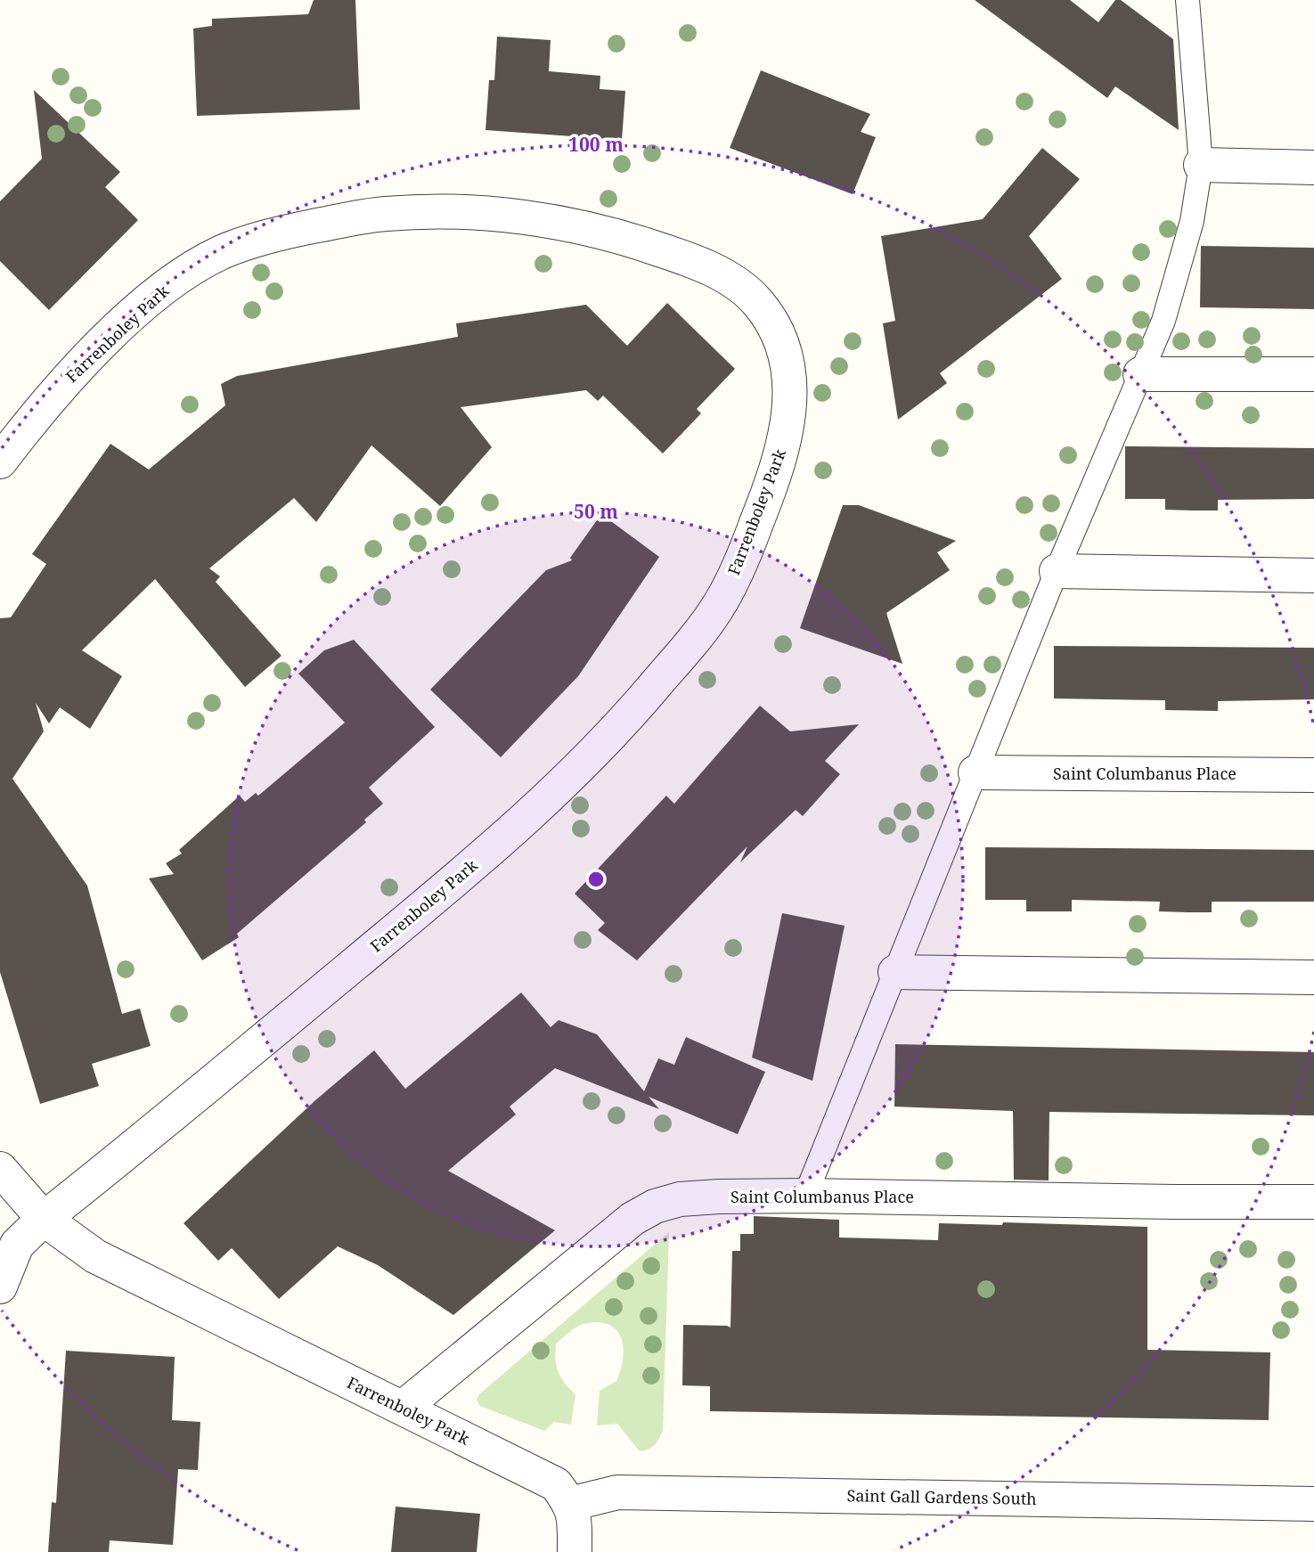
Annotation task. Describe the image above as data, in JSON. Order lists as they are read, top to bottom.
{
  "streets": {
    "street": ["Farrenboley Park", "Saint Columbanus Place", "Saint Gall Gardens South"]
  },
  "crossings": [
    ["Farrenboley Park", "Saint Columbanus Place"],
    ["Farrenboley Park", "Saint Gall Gardens South"]
  ],
  "rings": ["100 m", "50 m"]
}
